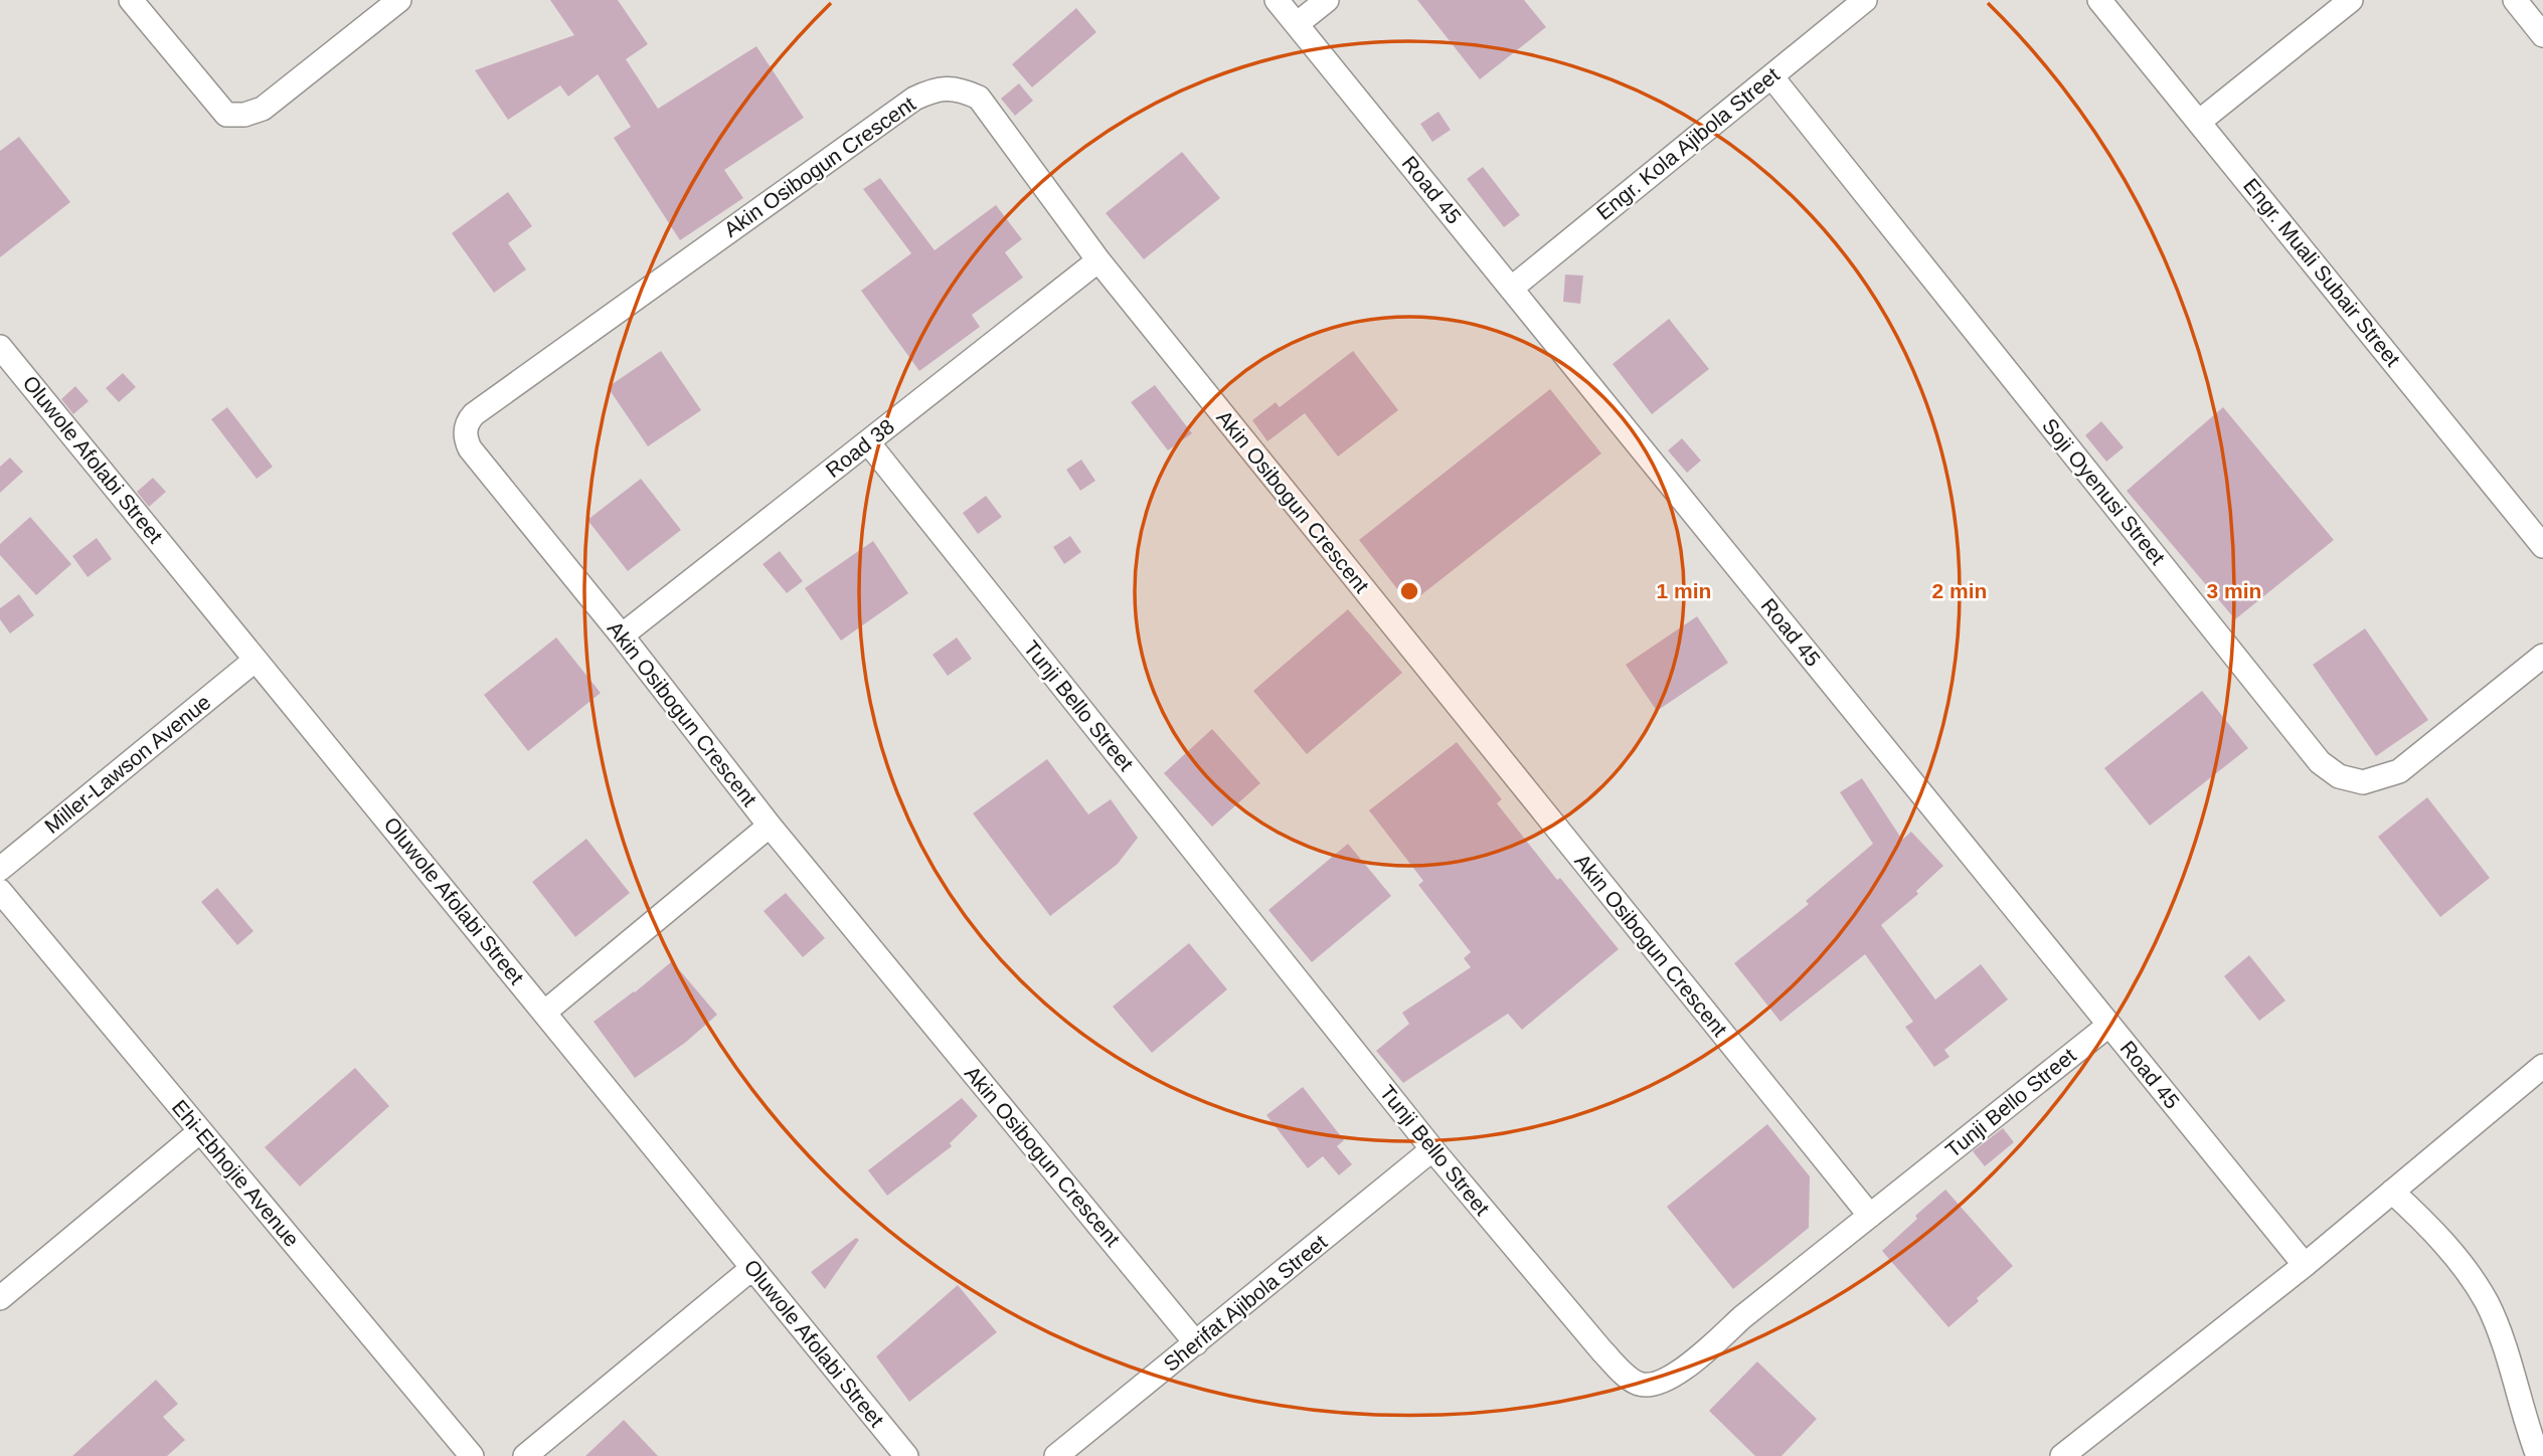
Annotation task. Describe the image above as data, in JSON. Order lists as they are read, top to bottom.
{
  "streets": {
    "street": [
      "Engr. Kola Ajibola Street",
      "Akin Osibogun Crescent",
      "Road 45",
      "Engr. Muali Subair Street",
      "Road 38",
      "Oluwole Afolabi Street",
      "Soji Oyenusi Street",
      "Tunji Bello Street",
      "Miller-Lawson Avenue",
      "Ehi-Ebhojie Avenue",
      "Sherifat Ajibola Street"
    ]
  },
  "crossings": [
    ["Engr. Kola Ajibola Street", "Road 45"],
    ["Engr. Kola Ajibola Street", "Soji Oyenusi Street"],
    ["Akin Osibogun Crescent", "Road 38"],
    ["Akin Osibogun Crescent", "Tunji Bello Street"],
    ["Akin Osibogun Crescent", "Sherifat Ajibola Street"],
    ["Road 45", "Tunji Bello Street"],
    ["Road 38", "Tunji Bello Street"],
    ["Oluwole Afolabi Street", "Miller-Lawson Avenue"],
    ["Tunji Bello Street", "Sherifat Ajibola Street"]
  ],
  "rings": ["1 min", "2 min", "3 min"]
}
